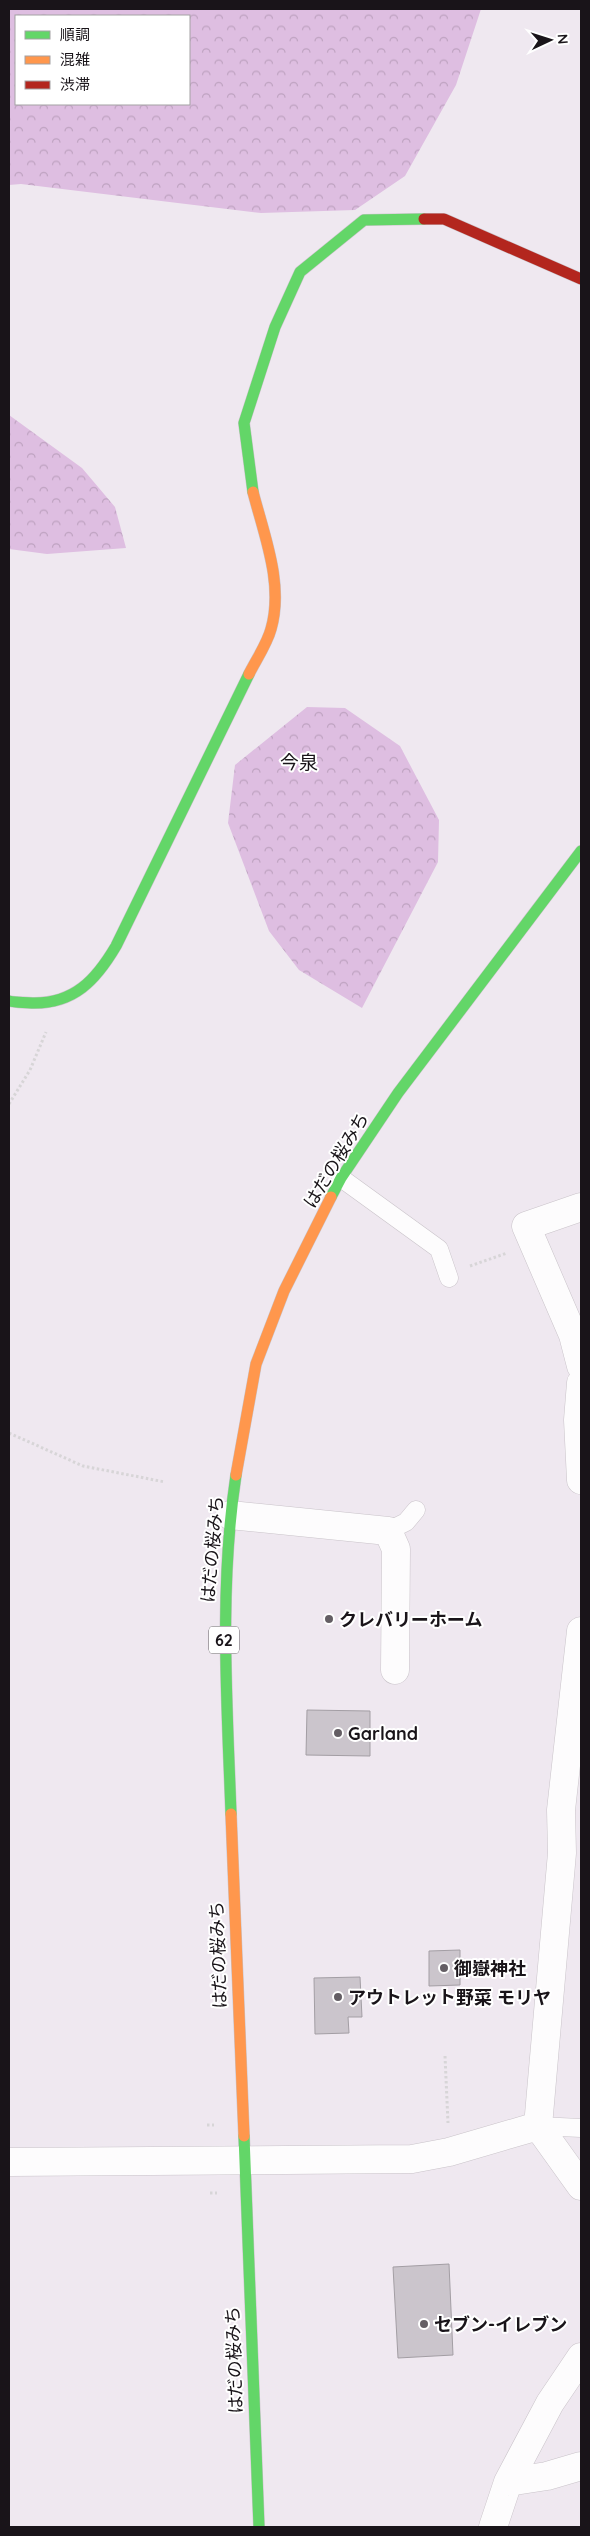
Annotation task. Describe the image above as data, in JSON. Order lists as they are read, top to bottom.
{
  "streets": {
    "main road": ["はだの桜みち", "62"]
  },
  "districts": ["今泉"],
  "places": [
    "クレバリーホーム",
    "Garland",
    "御嶽神社",
    "アウトレット野菜 モリヤ",
    "セブン-イレブン"
  ],
  "legend": ["順調", "混雑", "渋滞"],
  "north": "right"
}
